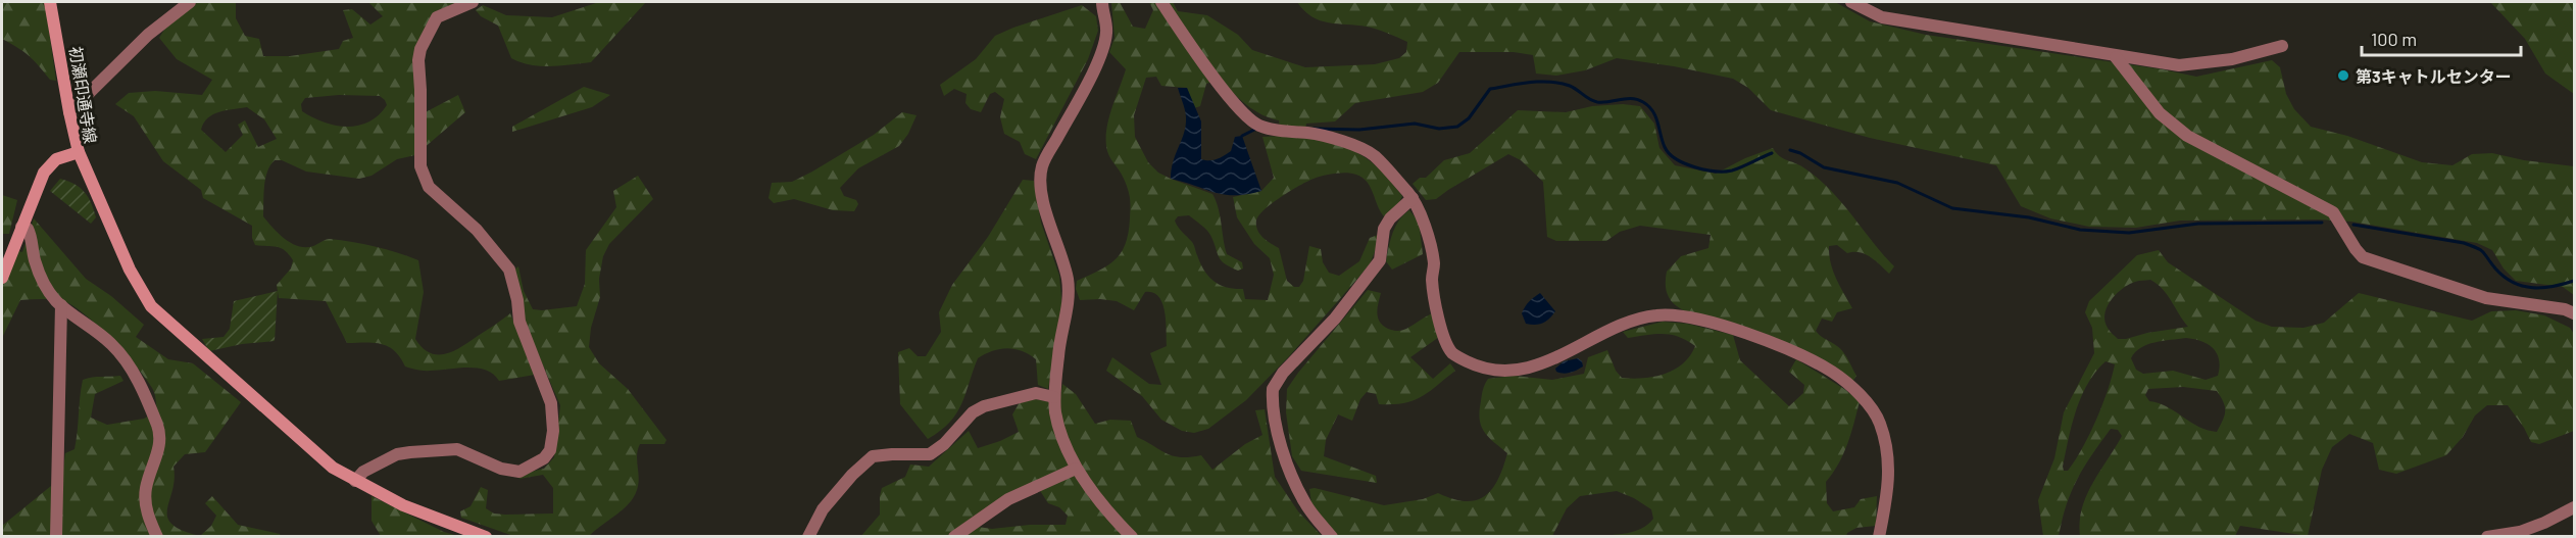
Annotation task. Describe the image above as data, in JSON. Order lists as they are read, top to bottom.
{
  "streets": {
    "street": ["初瀬印通寺線"]
  },
  "places": ["第3キャトルセンター"],
  "scale_bar": "100 m"
}
